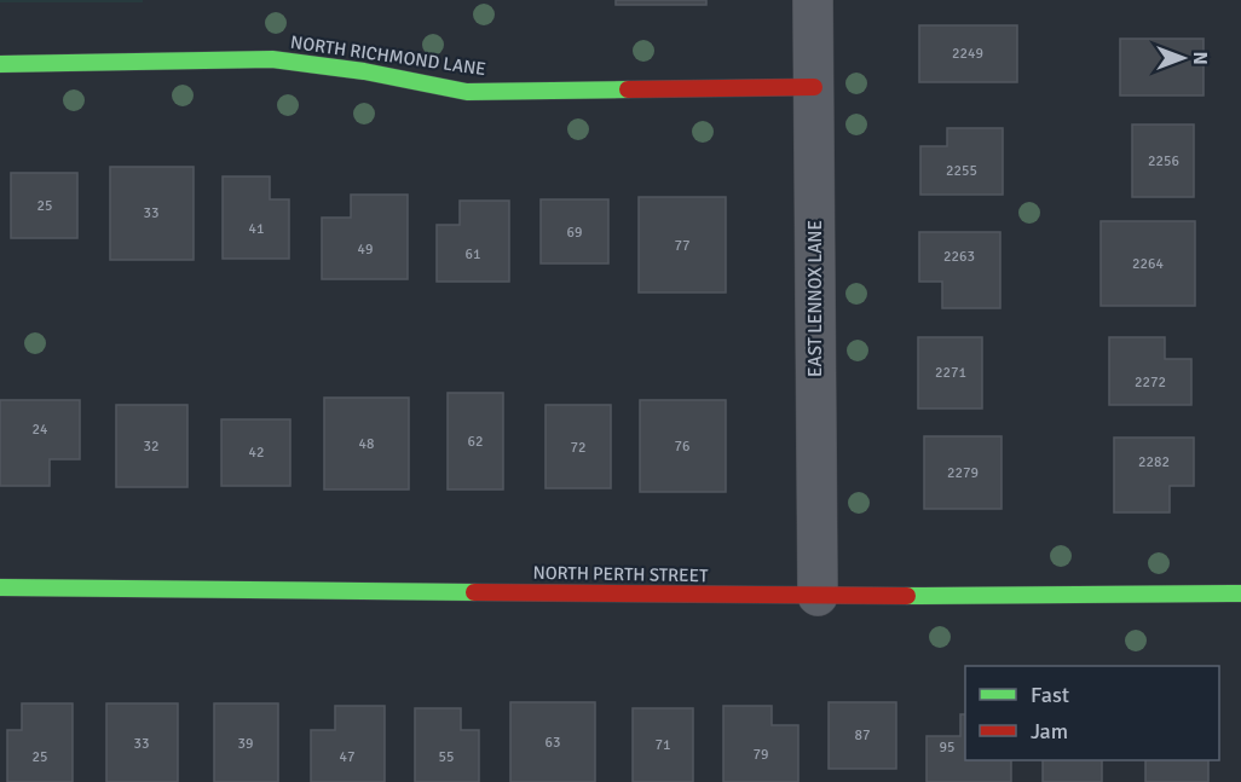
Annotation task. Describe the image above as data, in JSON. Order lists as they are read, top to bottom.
{
  "streets": {
    "street": ["NORTH RICHMOND LANE", "EAST LENNOX LANE", "NORTH PERTH STREET"]
  },
  "crossings": [
    ["NORTH RICHMOND LANE", "EAST LENNOX LANE"],
    ["EAST LENNOX LANE", "NORTH PERTH STREET"]
  ],
  "house_numbers": [
    "2249",
    "2256",
    "2255",
    "25",
    "33",
    "41",
    "69",
    "77",
    "49",
    "61",
    "2263",
    "2264",
    "2271",
    "2272",
    "24",
    "62",
    "48",
    "32",
    "76",
    "72",
    "42",
    "2282",
    "2279",
    "87",
    "63",
    "33",
    "39",
    "71",
    "95",
    "79",
    "25",
    "47",
    "55"
  ],
  "legend": ["Fast", "Jam"],
  "north": "right"
}
